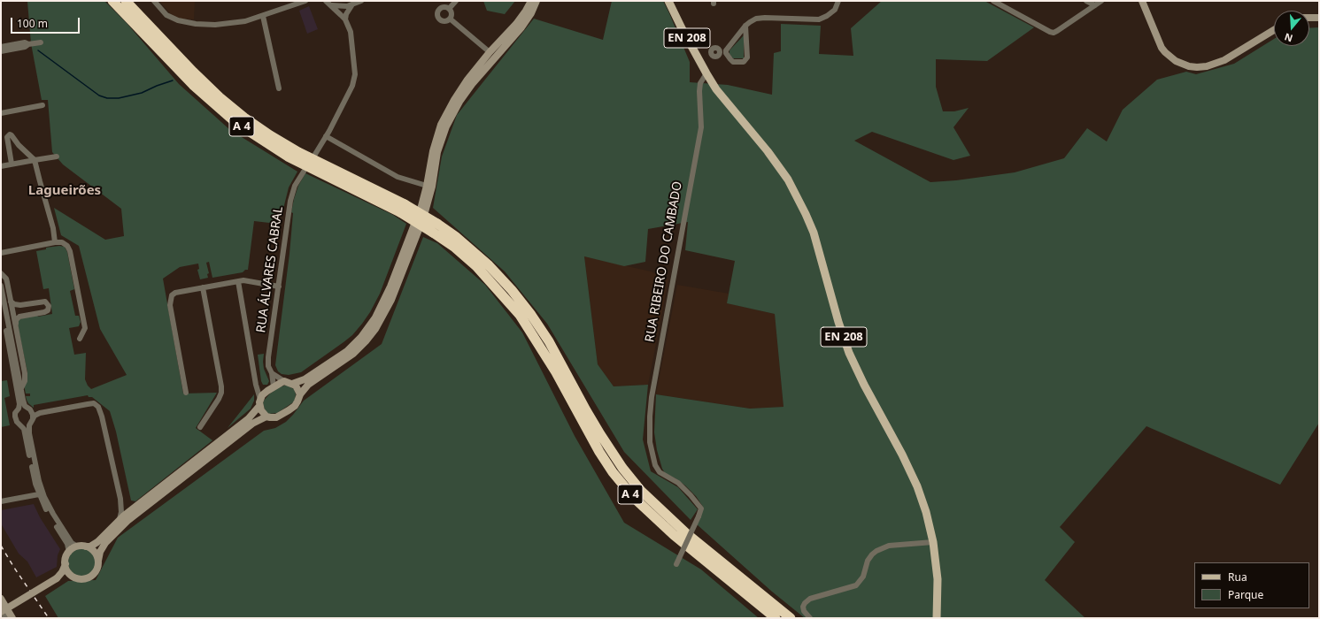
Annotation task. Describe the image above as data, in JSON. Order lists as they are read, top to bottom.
{
  "streets": {
    "highway": ["A 4"],
    "main road": ["EN 208"],
    "street": ["RUA RIBEIRO DO CAMBADO", "RUA ÁLVARES CABRAL"]
  },
  "crossings": [
    ["EN 208", "RUA RIBEIRO DO CAMBADO"]
  ],
  "districts": ["Lagueirões"],
  "legend": ["Rua", "Parque"],
  "scale_bar": "100 m",
  "north": "bottom"
}
